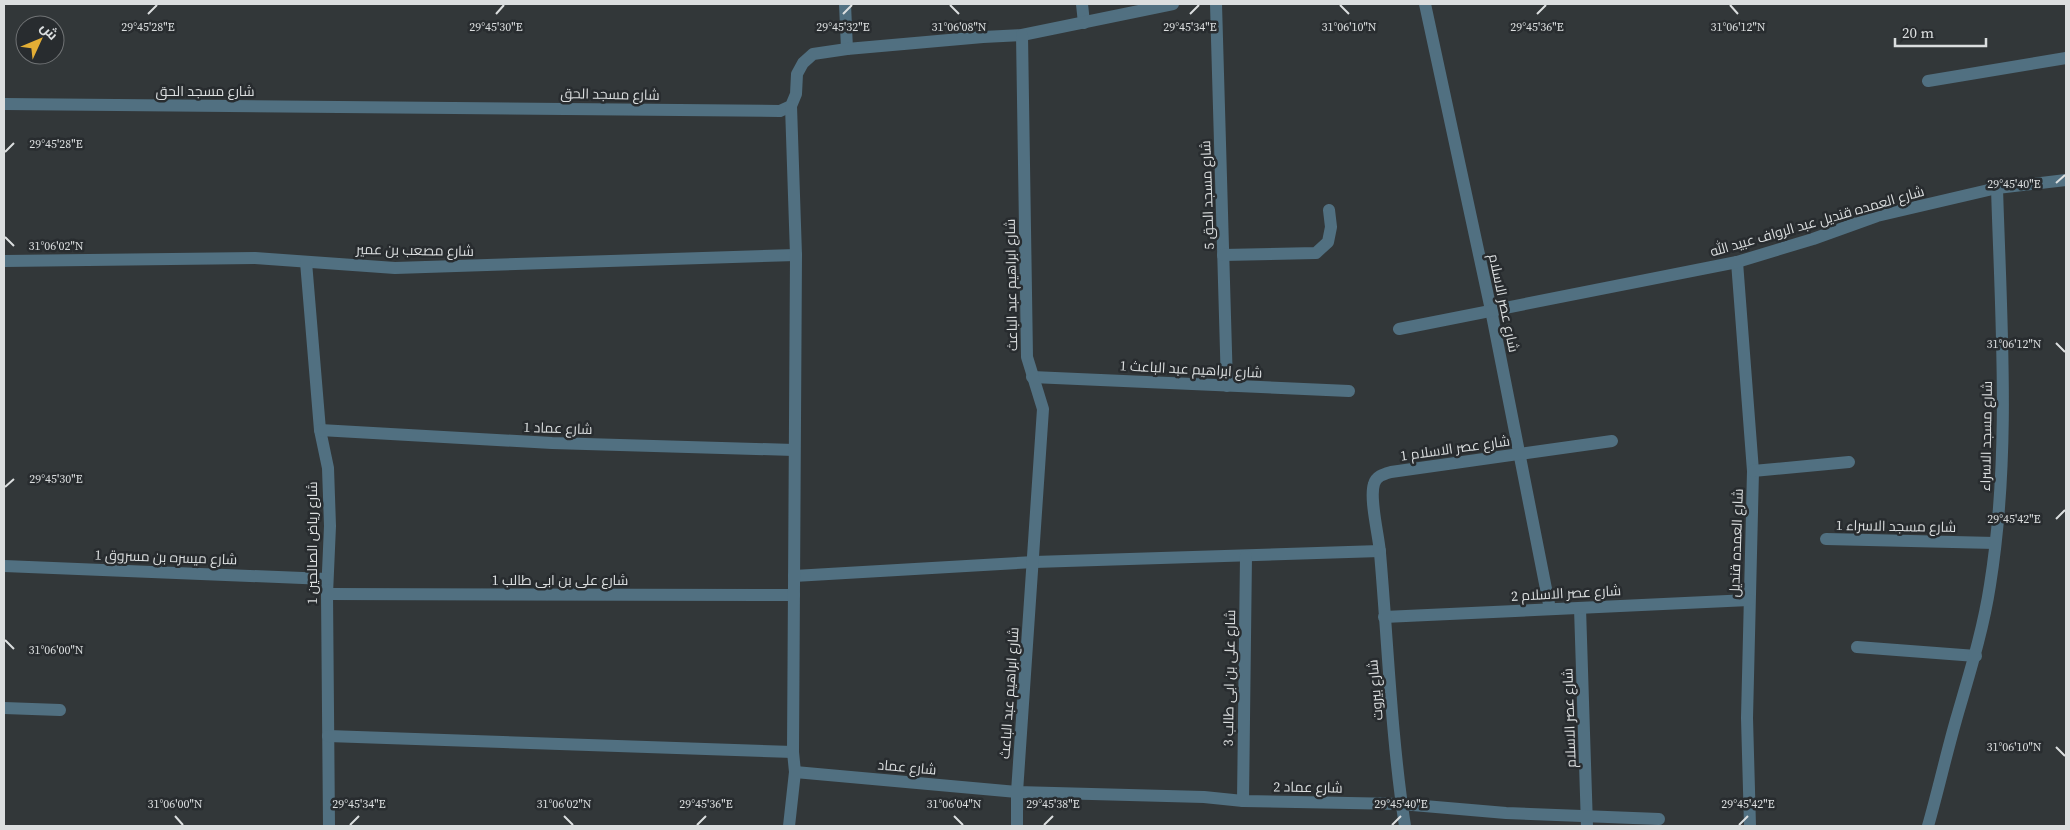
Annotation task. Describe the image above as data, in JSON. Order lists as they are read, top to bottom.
{
  "streets": {
    "street": [
      "شارع مسجد الحق",
      "شارع مسجد الحق 5",
      "شارع العمده قنديل عبد الرواف عبيد الله",
      "شارع مصعب بن عمير",
      "شارع ابراهيم عبد الباعث",
      "شارع عصر الاسلام",
      "شارع ابراهيم عبد الباعث 1",
      "شارع عماد 1",
      "شارع مسجد الاسراء",
      "شارع عصر الاسلام 1",
      "شارع مسجد الاسراء 1",
      "شارع رياض الصالحين 1",
      "شارع العمده قنديل",
      "شارع ميسره بن مسروق 1",
      "شارع على بن ابى طالب 1",
      "شارع عصر الاسلام 2",
      "شارع على بن ابى طالب 3",
      "شارع بيروت",
      "شارع عماد",
      "شارع عماد 2"
    ]
  },
  "crossings": [
    ["شارع مسجد الحق 5", "شارع ابراهيم عبد الباعث 1"],
    ["شارع العمده قنديل عبد الرواف عبيد الله", "شارع عصر الاسلام"],
    ["شارع العمده قنديل عبد الرواف عبيد الله", "شارع مسجد الاسراء"],
    ["شارع العمده قنديل عبد الرواف عبيد الله", "شارع العمده قنديل"],
    ["شارع مصعب بن عمير", "شارع رياض الصالحين 1"],
    ["شارع ابراهيم عبد الباعث", "شارع ابراهيم عبد الباعث 1"],
    ["شارع ابراهيم عبد الباعث", "شارع عماد"],
    ["شارع ابراهيم عبد الباعث", "شارع عماد 2"],
    ["شارع عصر الاسلام", "شارع عصر الاسلام 1"],
    ["شارع عصر الاسلام", "شارع عصر الاسلام 2"],
    ["شارع عصر الاسلام", "شارع عماد 2"],
    ["شارع عماد 1", "شارع رياض الصالحين 1"],
    ["شارع مسجد الاسراء", "شارع مسجد الاسراء 1"],
    ["شارع عصر الاسلام 1", "شارع بيروت"],
    ["شارع رياض الصالحين 1", "شارع ميسره بن مسروق 1"],
    ["شارع رياض الصالحين 1", "شارع على بن ابى طالب 1"],
    ["شارع العمده قنديل", "شارع عصر الاسلام 2"],
    ["شارع عصر الاسلام 2", "شارع بيروت"],
    ["شارع على بن ابى طالب 3", "شارع عماد 2"],
    ["شارع بيروت", "شارع عماد 2"],
    ["شارع عماد", "شارع عماد 2"]
  ],
  "scale_bar": "20 m",
  "north": "top right",
  "coordinates": [
    "29°45'28\"E",
    "29°45'30\"E",
    "29°45'32\"E",
    "29°45'34\"E",
    "29°45'36\"E",
    "31°06'08\"N",
    "31°06'10\"N",
    "31°06'12\"N",
    "29°45'40\"E",
    "31°06'02\"N",
    "29°45'42\"E",
    "31°06'00\"N",
    "31°06'04\"N",
    "29°45'38\"E"
  ]
}
